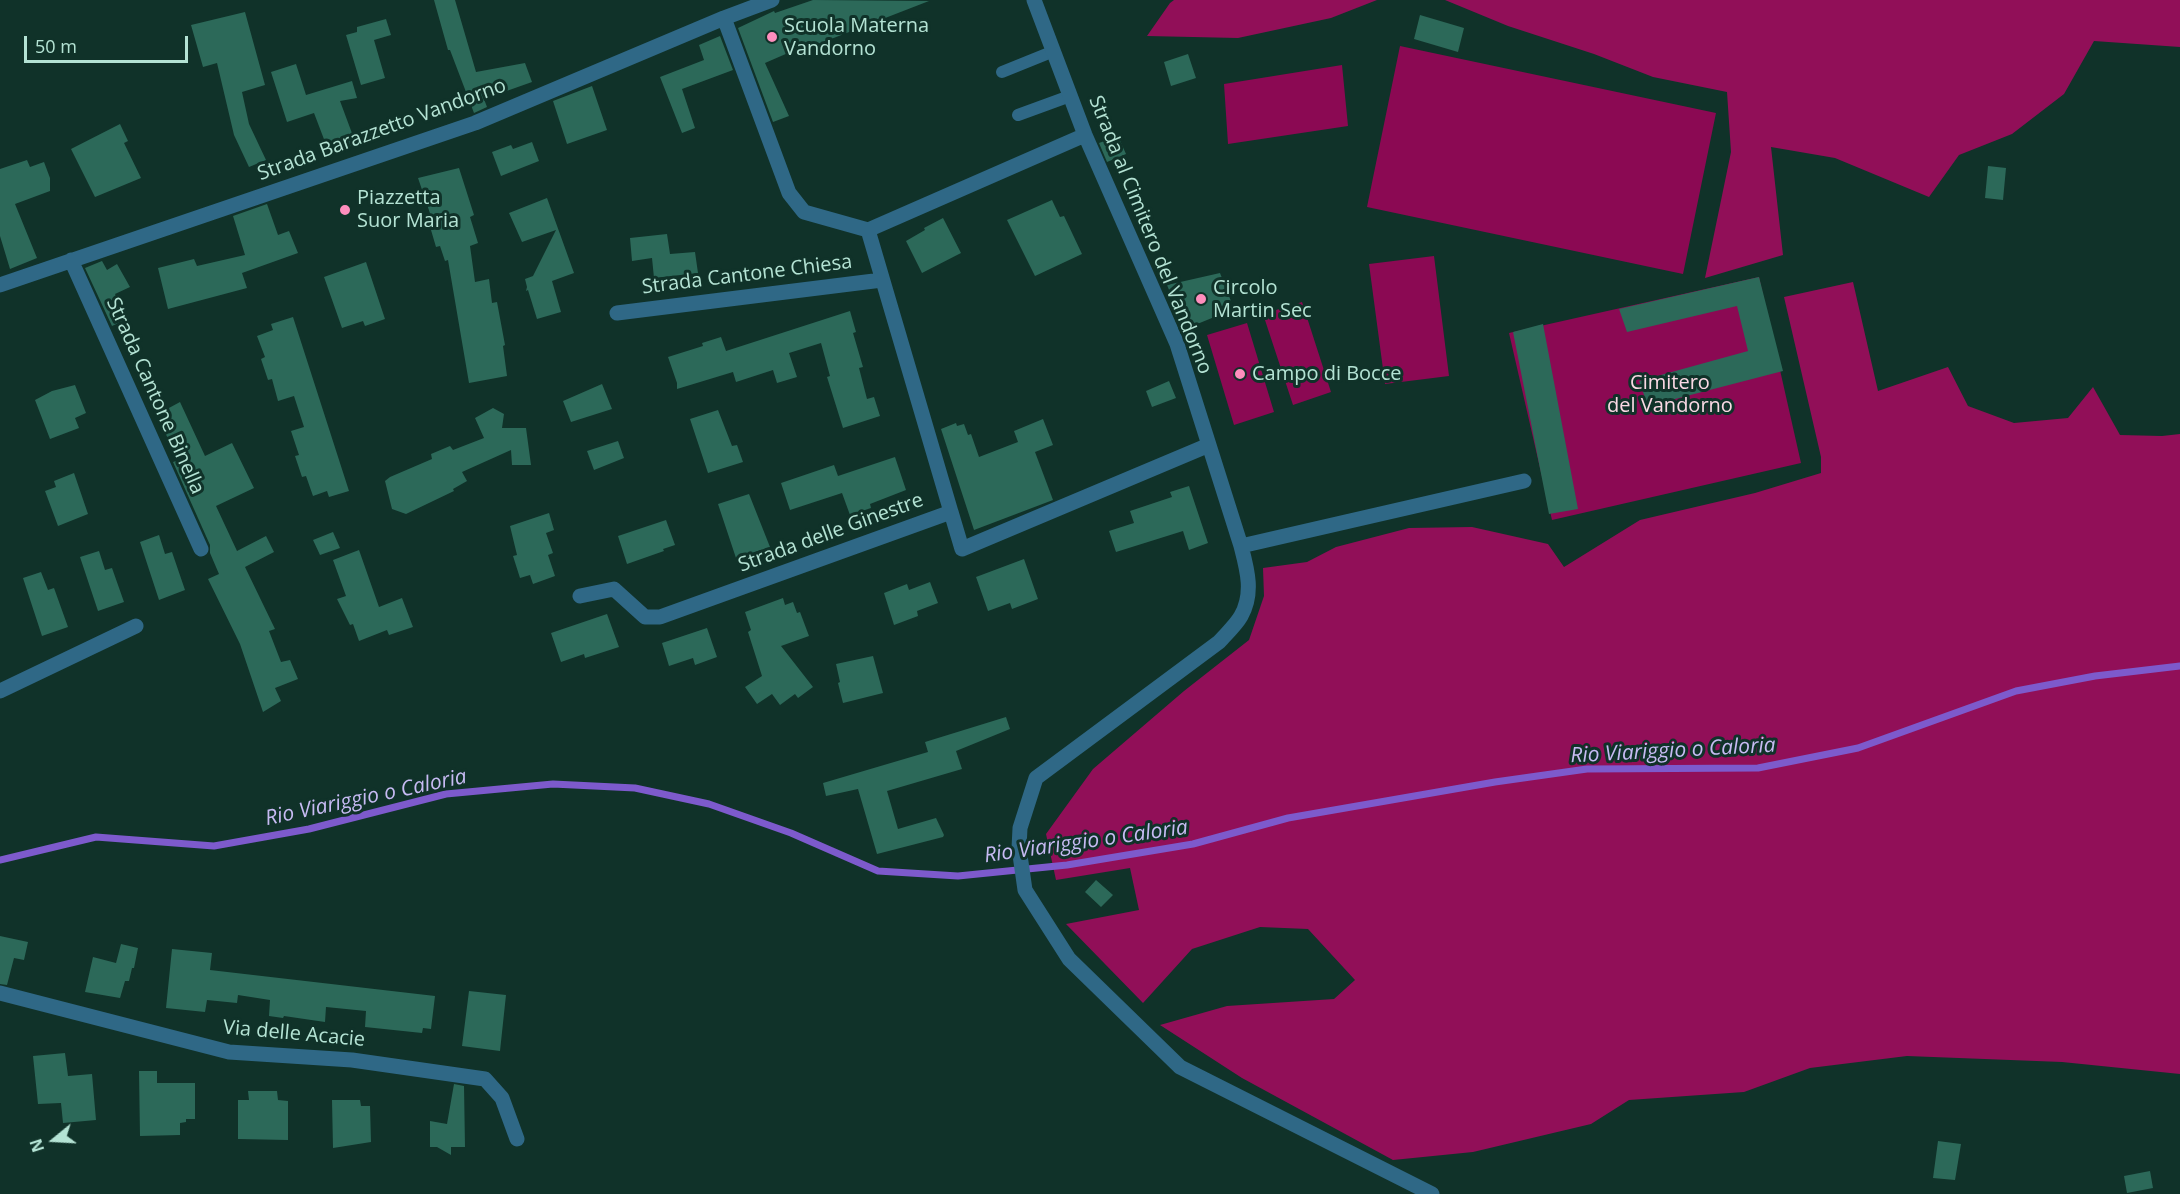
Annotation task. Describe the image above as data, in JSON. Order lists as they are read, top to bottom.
{
  "streets": {
    "street": [
      "Strada Barazzetto Vandorno",
      "Strada al Cimitero del Vandorno",
      "Strada Cantone Chiesa",
      "Strada Cantone Binella",
      "Strada delle Ginestre",
      "Via delle Acacie"
    ]
  },
  "crossings": [
    ["Strada Barazzetto Vandorno", "Strada Cantone Chiesa"],
    ["Strada Barazzetto Vandorno", "Strada Cantone Binella"],
    ["Strada al Cimitero del Vandorno", "Strada Cantone Chiesa"],
    ["Strada al Cimitero del Vandorno", "Strada delle Ginestre"],
    ["Strada Cantone Chiesa", "Strada delle Ginestre"]
  ],
  "water": ["Rio Viariggio o Caloria"],
  "parks": ["Cimitero del Vandorno"],
  "places": [
    "Scuola Materna Vandorno",
    "Piazzetta Suor Maria",
    "Circolo Martin Sec",
    "Campo di Bocce"
  ],
  "scale_bar": "50 m",
  "north": "left"
}
